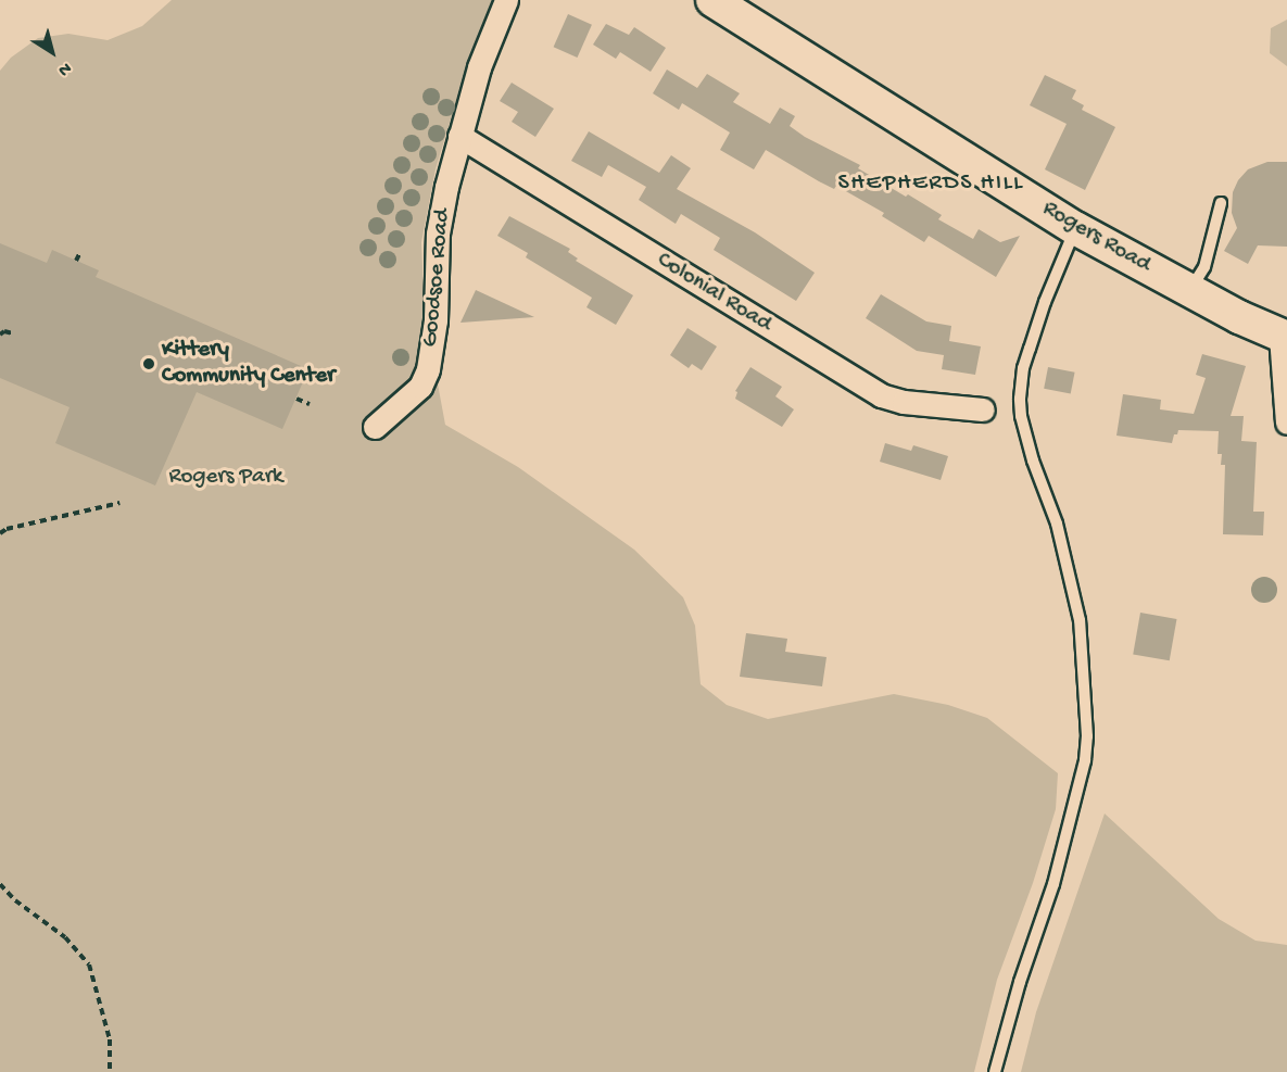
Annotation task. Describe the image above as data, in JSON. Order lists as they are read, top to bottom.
{
  "streets": {
    "main road": ["Rogers Road"],
    "street": ["Goodsoe Road", "Colonial Road"]
  },
  "crossings": [
    ["Goodsoe Road", "Colonial Road"]
  ],
  "districts": ["SHEPHERDS HILL"],
  "parks": ["Rogers Park"],
  "places": ["Kittery Community Center"],
  "north": "bottom right"
}
